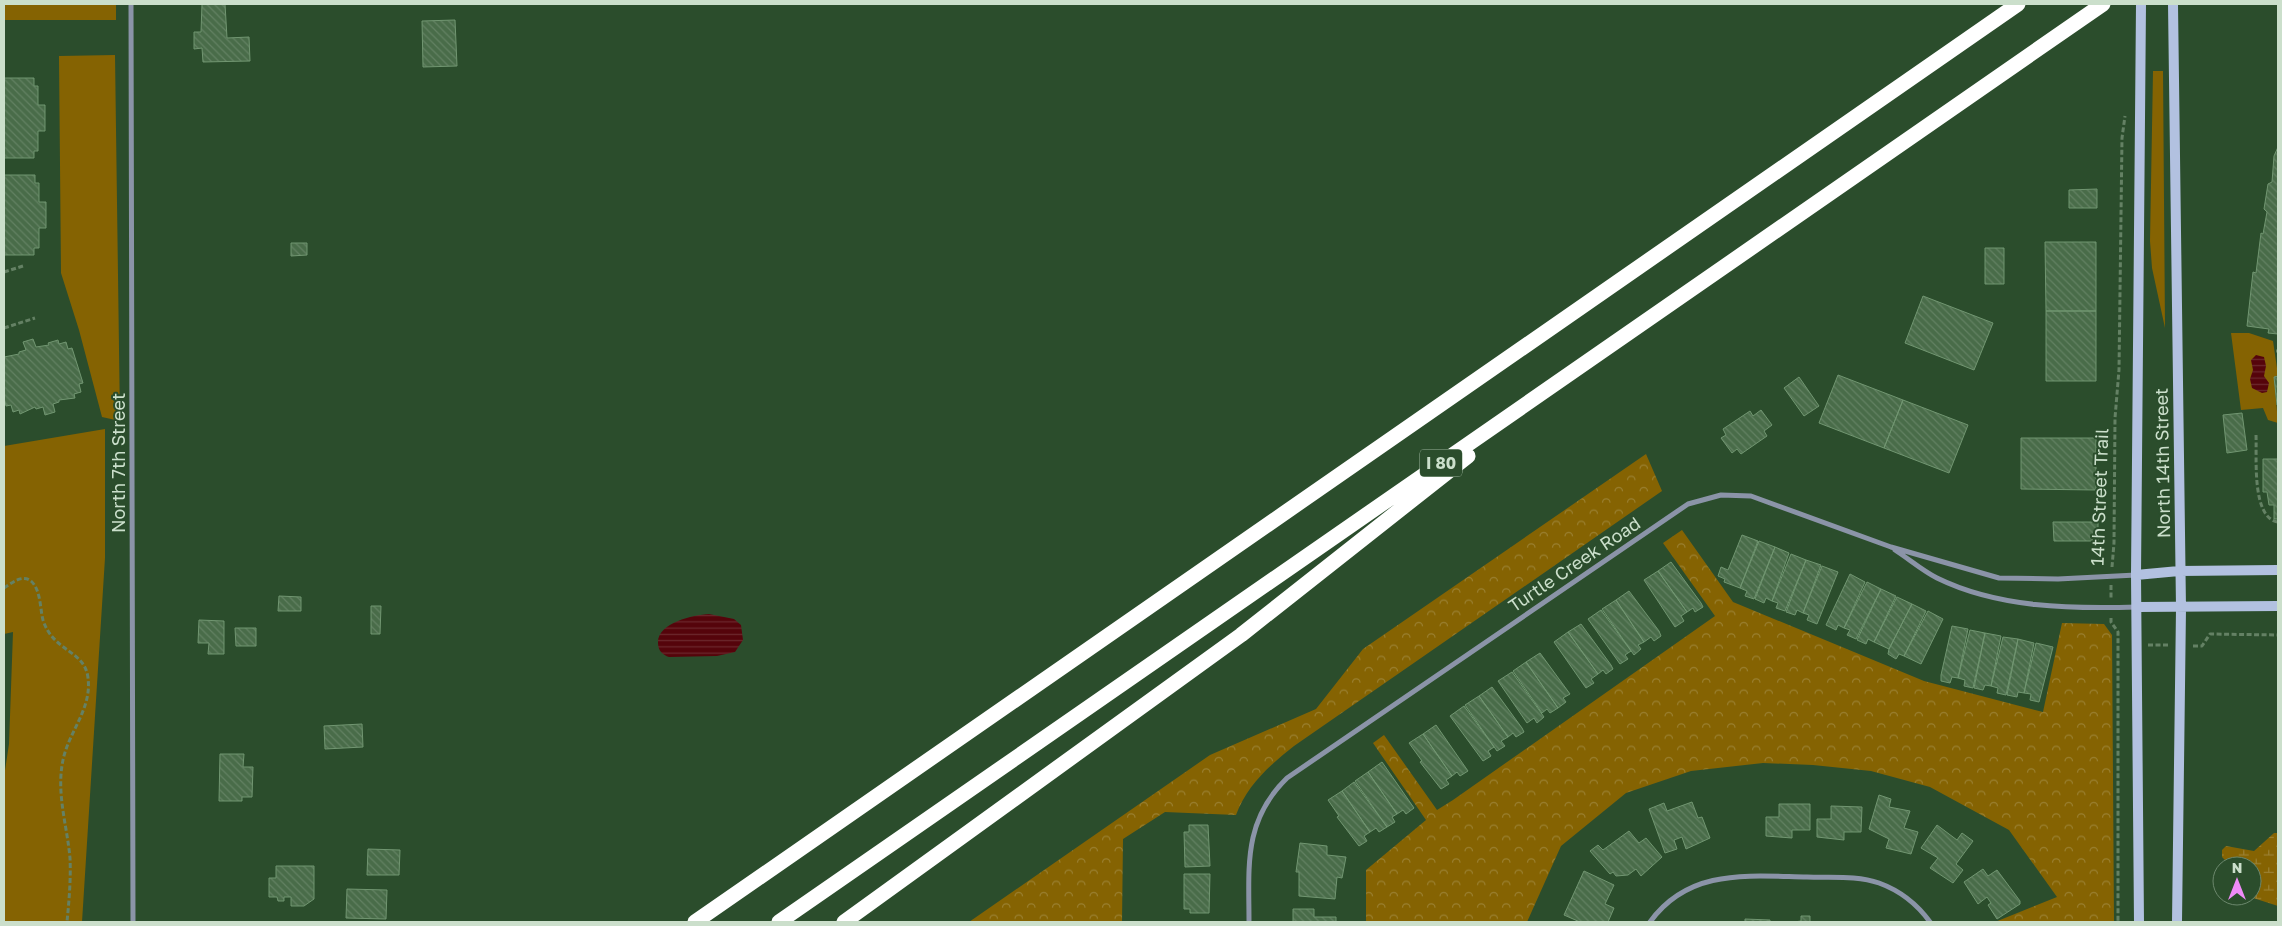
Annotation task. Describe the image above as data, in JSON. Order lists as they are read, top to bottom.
{
  "streets": {
    "highway": ["I 80"],
    "main road": ["North 14th Street"],
    "street": ["North 7th Street", "Turtle Creek Road"],
    "path": ["14th Street Trail"]
  },
  "crossings": [
    ["North 14th Street", "Turtle Creek Road"],
    ["14th Street Trail", "Turtle Creek Road"]
  ],
  "north": "top"
}
